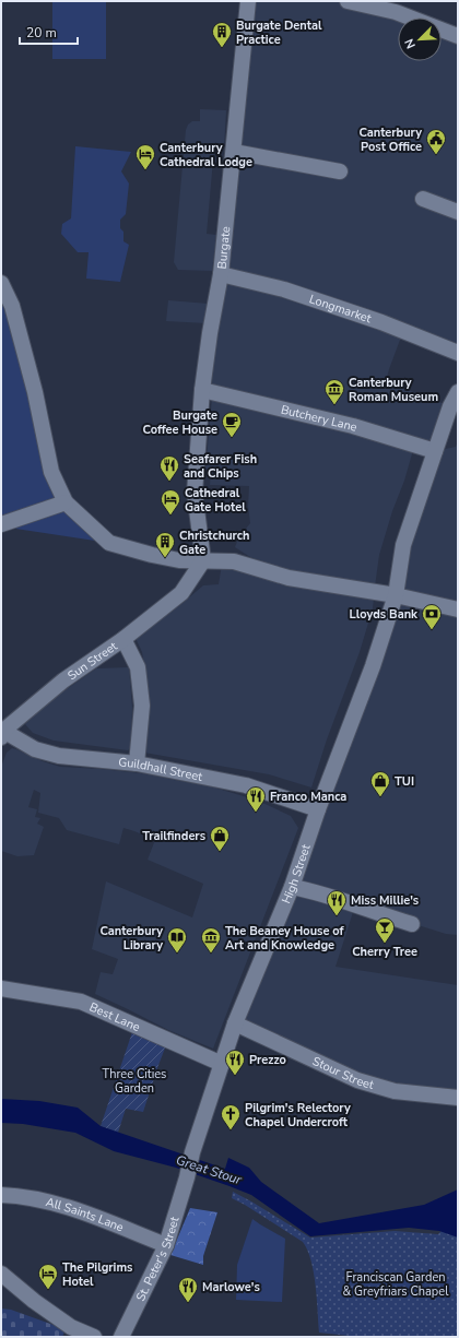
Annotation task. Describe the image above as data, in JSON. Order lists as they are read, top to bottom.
{
  "streets": {
    "street": [
      "Burgate",
      "Longmarket",
      "Butchery Lane",
      "Sun Street",
      "Guildhall Street",
      "High Street",
      "Best Lane",
      "Stour Street",
      "All Saints Lane",
      "St. Peter's Street"
    ]
  },
  "crossings": [
    ["Burgate", "Longmarket"],
    ["Burgate", "Butchery Lane"],
    ["Burgate", "Sun Street"],
    ["Butchery Lane", "High Street"],
    ["Sun Street", "Guildhall Street"],
    ["Guildhall Street", "High Street"],
    ["High Street", "Best Lane"],
    ["High Street", "Stour Street"],
    ["High Street", "St. Peter's Street"],
    ["All Saints Lane", "St. Peter's Street"]
  ],
  "water": ["Great Stour"],
  "parks": ["Three Cities Garden", "Franciscan Garden & Greyfriars Chapel"],
  "places": {
    "building": ["Burgate Dental Practice", "Christchurch Gate"],
    "public building": ["Canterbury Post Office"],
    "hotel": ["Canterbury Cathedral Lodge", "Cathedral Gate Hotel", "The Pilgrims Hotel"],
    "museum": ["Canterbury Roman Museum", "The Beaney House of Art and Knowledge"],
    "cafe": ["Burgate Coffee House"],
    "restaurant": [
      "Seafarer Fish and Chips",
      "Franco Manca",
      "Miss Millie's",
      "Prezzo",
      "Marlowe's"
    ],
    "bank": ["Lloyds Bank"],
    "shop": ["TUI", "Trailfinders"],
    "bar": ["Cherry Tree"],
    "library": ["Canterbury Library"],
    "church": ["Pilgrim's Relectory Chapel Undercroft"]
  },
  "scale_bar": "20 m",
  "north": "bottom left"
}
